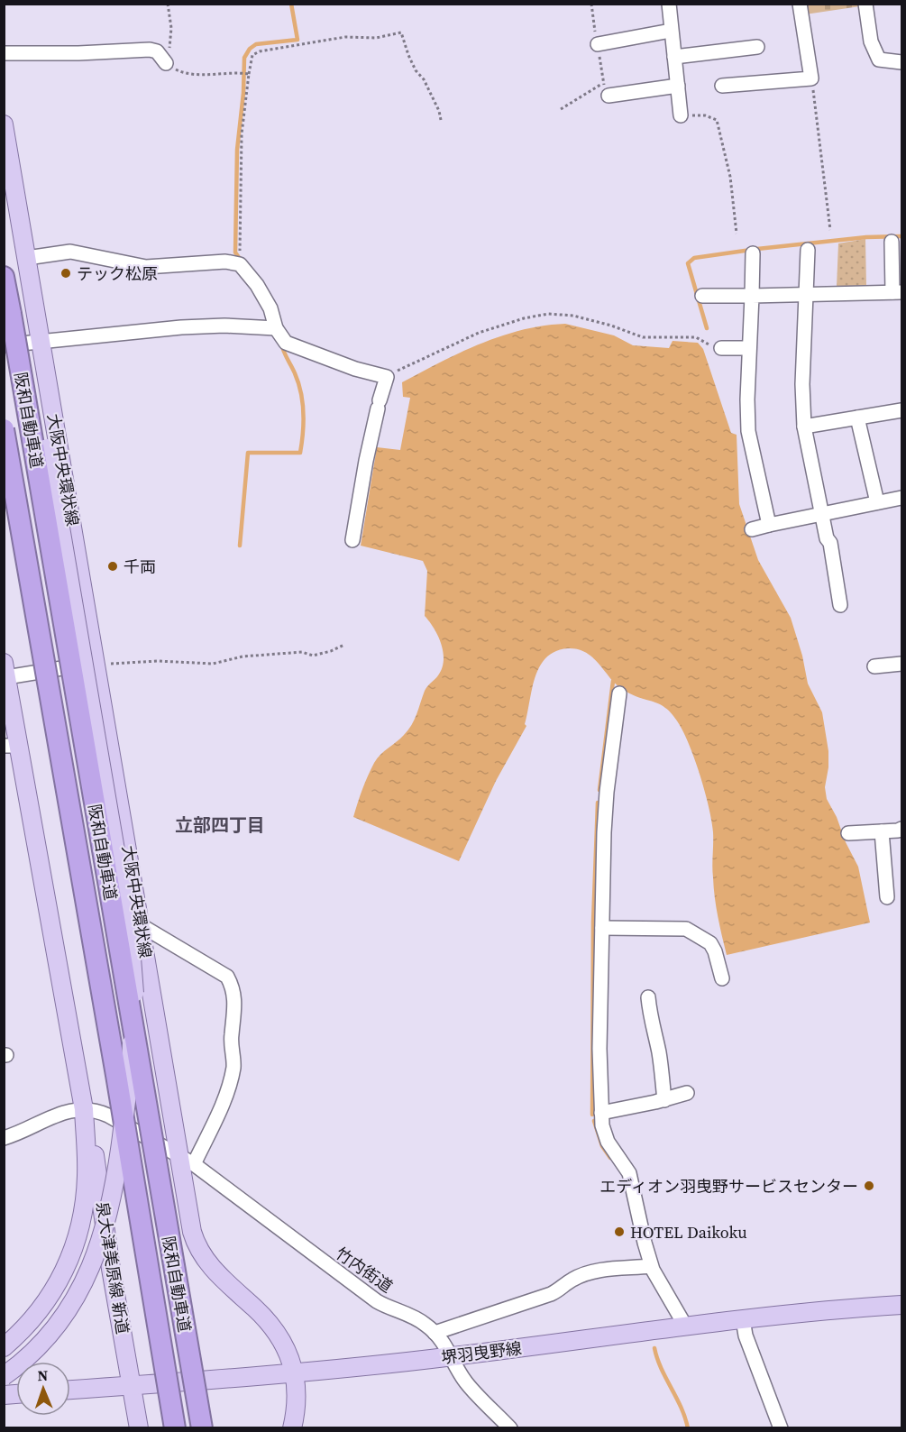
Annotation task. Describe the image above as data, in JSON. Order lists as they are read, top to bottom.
{
  "streets": {
    "highway": ["阪和自動車道"],
    "main road": ["大阪中央環状線", "泉大津美原線 新道", "堺羽曳野線"],
    "street": ["竹内街道"]
  },
  "crossings": [
    ["大阪中央環状線", "竹内街道"],
    ["大阪中央環状線", "堺羽曳野線"],
    ["泉大津美原線 新道", "竹内街道"],
    ["泉大津美原線 新道", "堺羽曳野線"],
    ["竹内街道", "堺羽曳野線"]
  ],
  "districts": ["立部四丁目"],
  "places": [
    "テック松原",
    "千両",
    "エディオン羽曳野サービスセンター",
    "HOTEL Daikoku"
  ],
  "north": "top"
}
